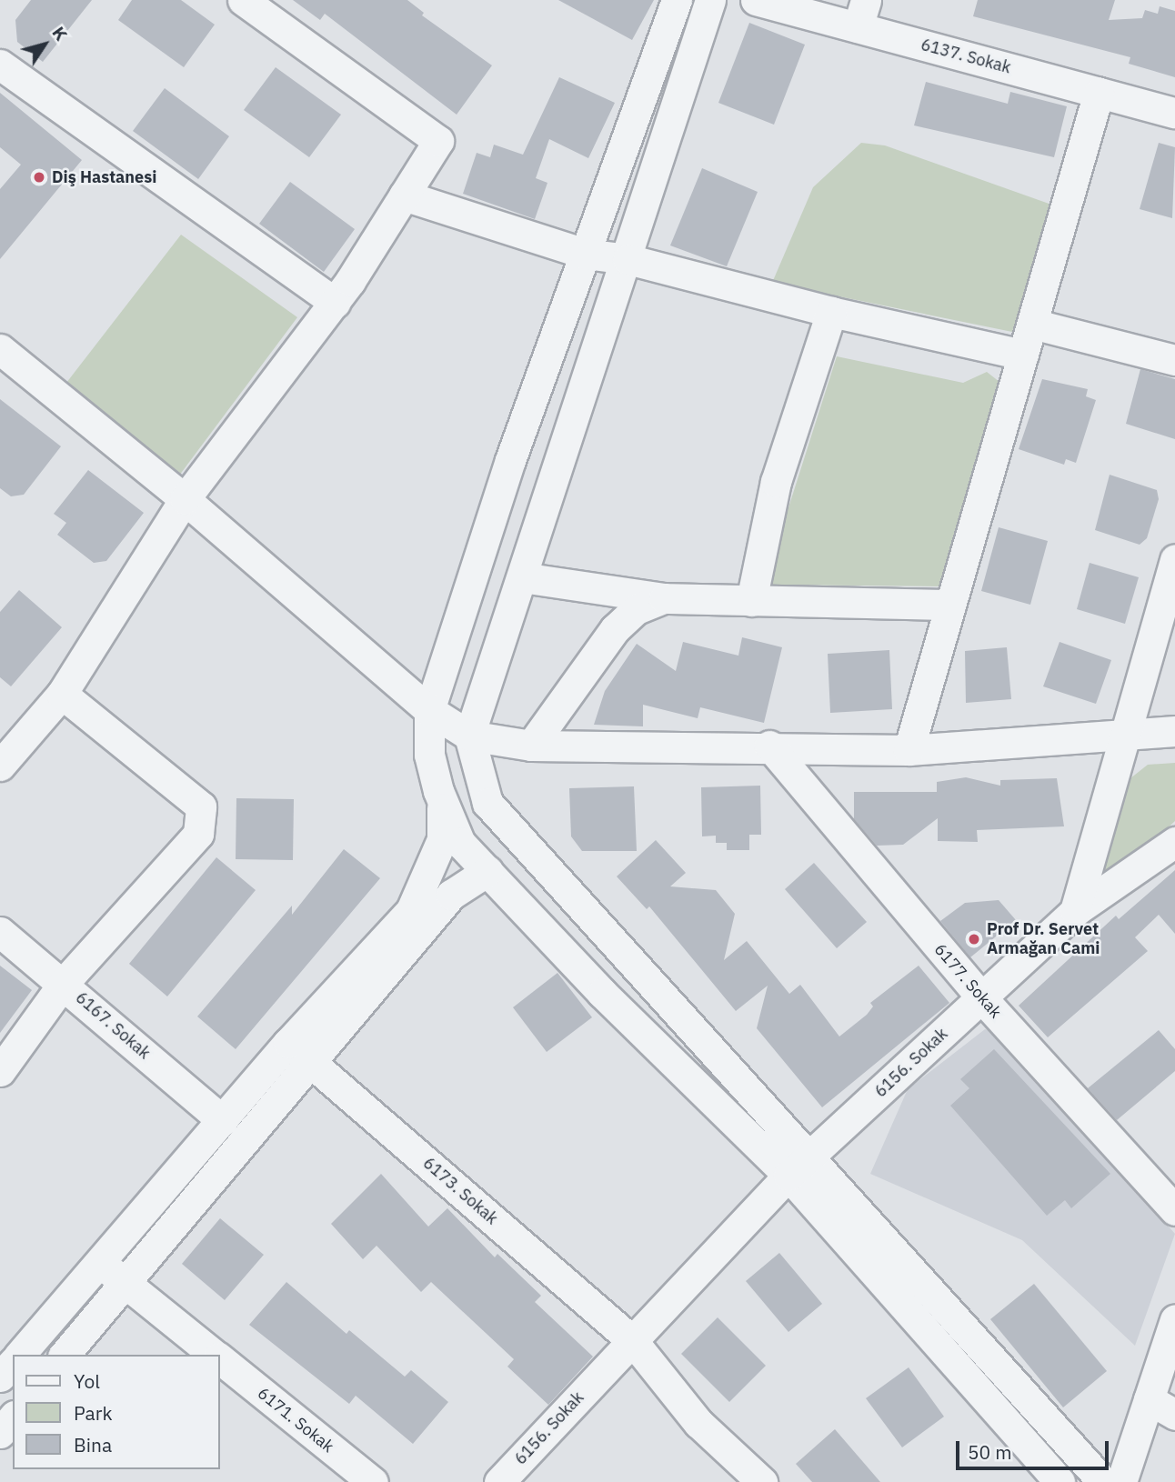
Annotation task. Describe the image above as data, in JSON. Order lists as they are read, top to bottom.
{
  "streets": {
    "street": [
      "6137. Sokak",
      "6177. Sokak",
      "6167. Sokak",
      "6156. Sokak",
      "6173. Sokak",
      "6171. Sokak"
    ]
  },
  "crossings": [
    ["6177. Sokak", "6156. Sokak"],
    ["6156. Sokak", "6173. Sokak"]
  ],
  "places": ["Diş Hastanesi", "Prof Dr. Servet Armağan Cami"],
  "legend": ["Yol", "Park", "Bina"],
  "scale_bar": "50 m",
  "north": "top right"
}
